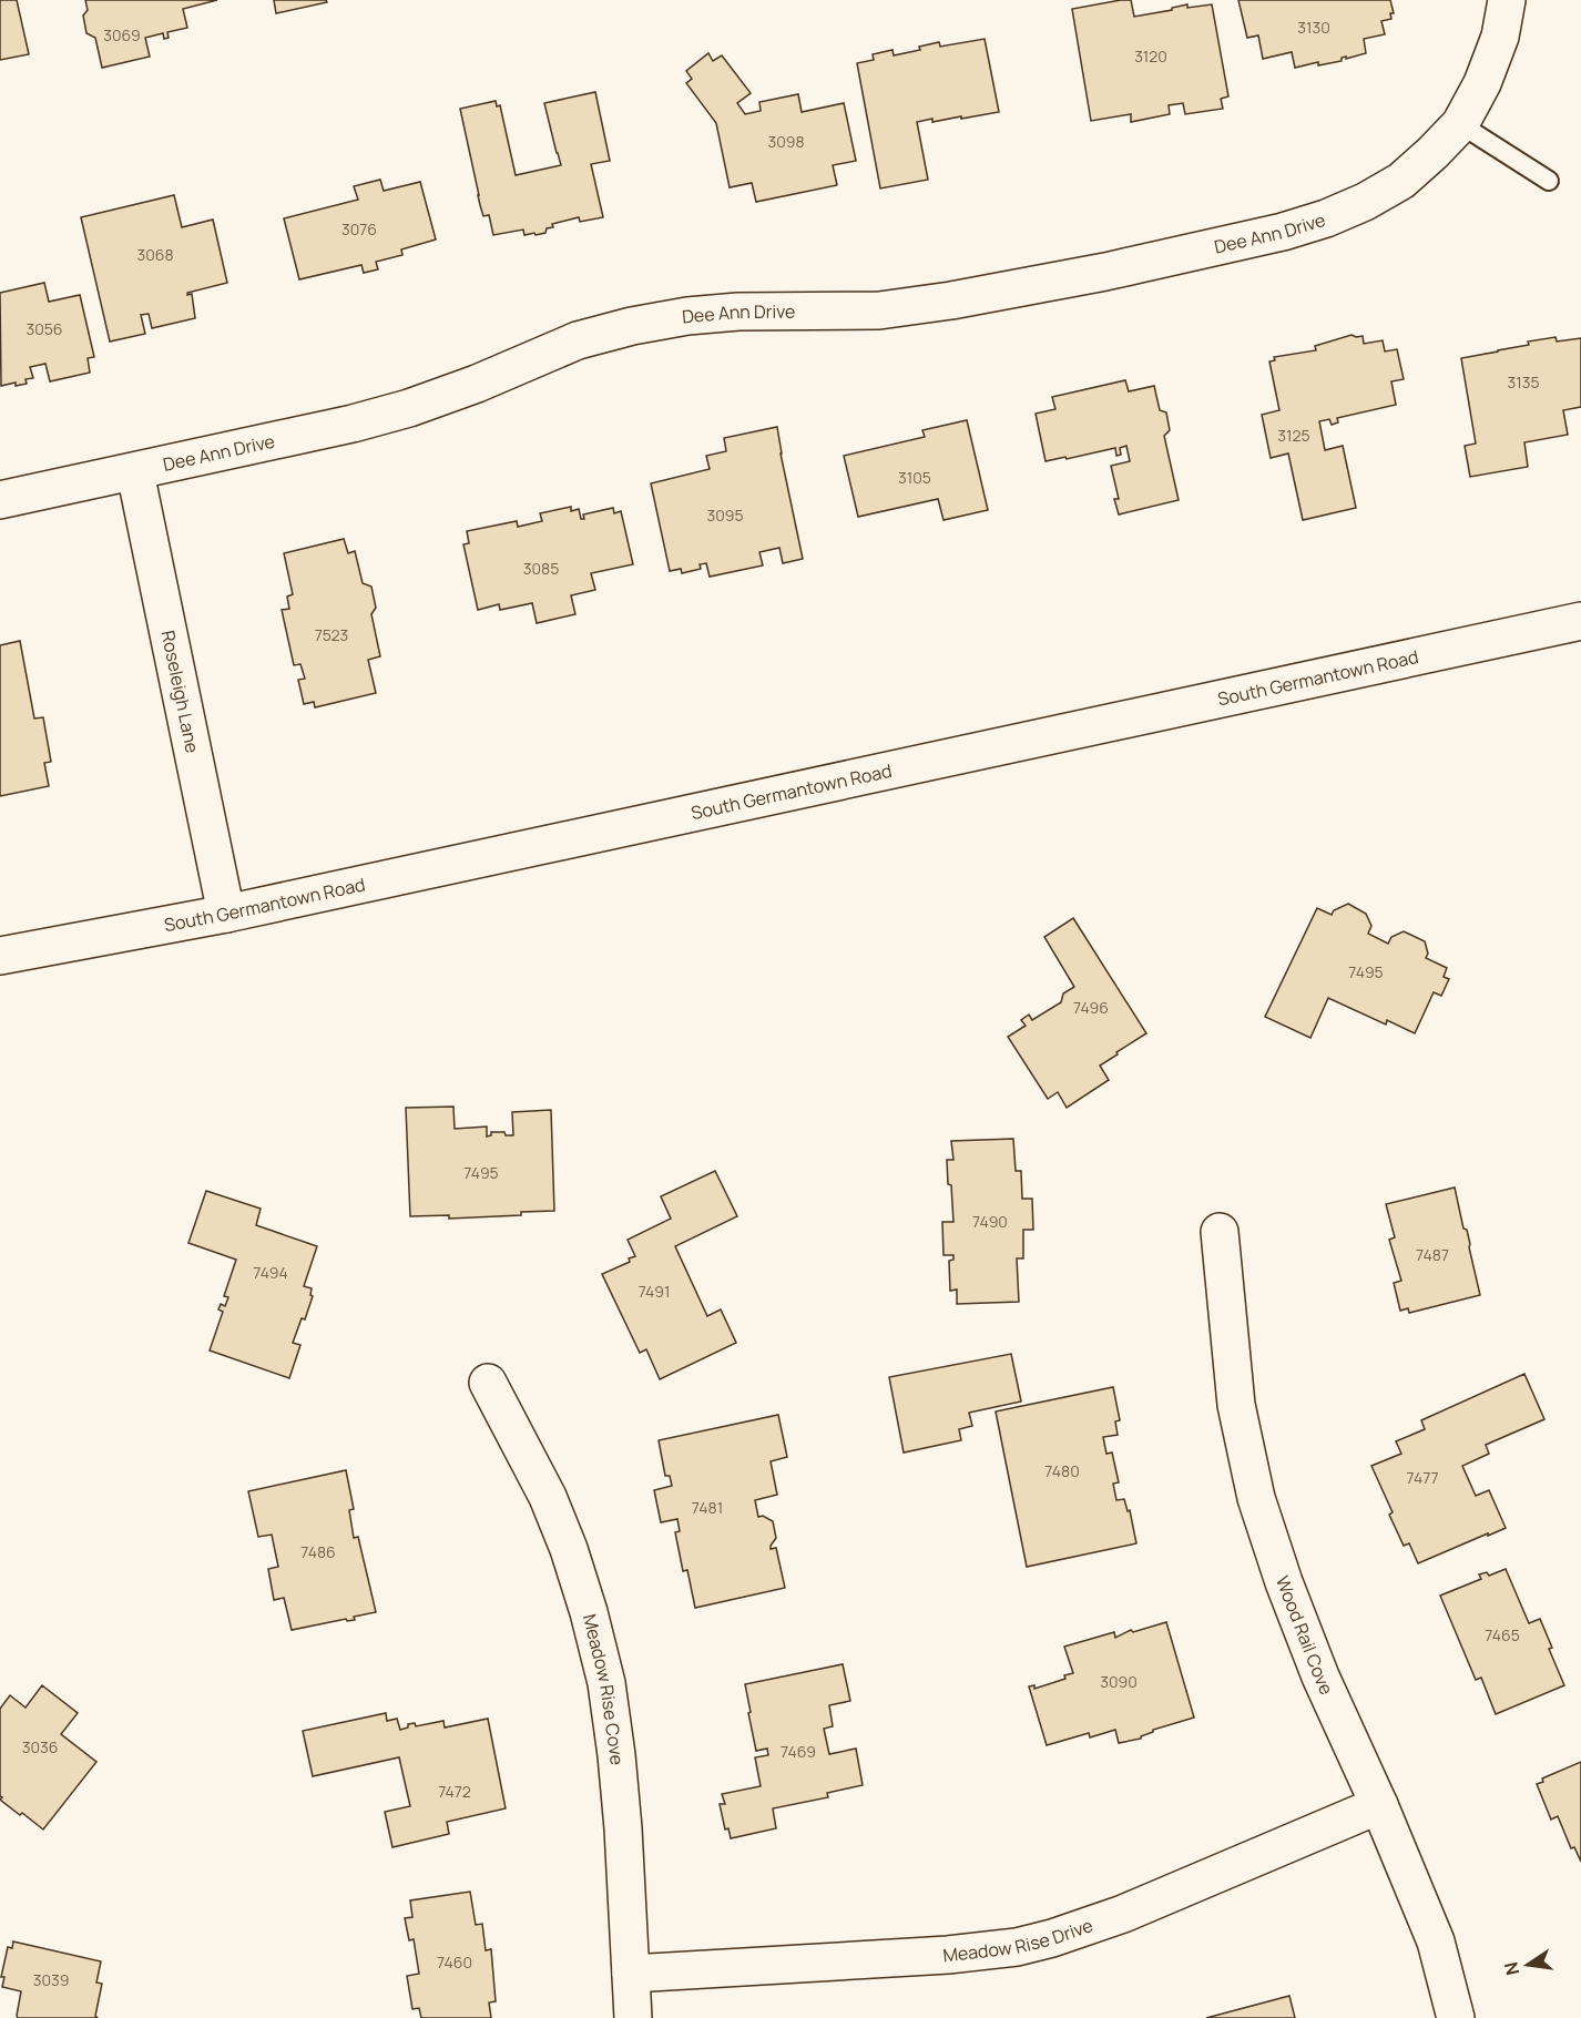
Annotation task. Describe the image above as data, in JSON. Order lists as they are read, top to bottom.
{
  "streets": {
    "street": [
      "Dee Ann Drive",
      "South Germantown Road",
      "Roseleigh Lane",
      "Wood Rail Cove",
      "Meadow Rise Cove",
      "Meadow Rise Drive"
    ]
  },
  "crossings": [
    ["Dee Ann Drive", "Roseleigh Lane"],
    ["South Germantown Road", "Roseleigh Lane"],
    ["Wood Rail Cove", "Meadow Rise Drive"],
    ["Meadow Rise Cove", "Meadow Rise Drive"]
  ],
  "house_numbers": [
    "3130",
    "3069",
    "3120",
    "3098",
    "3076",
    "3068",
    "3056",
    "3135",
    "3125",
    "3105",
    "3095",
    "3085",
    "7523",
    "7495",
    "7496",
    "7495",
    "7490",
    "7487",
    "7494",
    "7491",
    "7480",
    "7477",
    "7481",
    "7486",
    "7465",
    "3090",
    "3036",
    "7469",
    "7472",
    "7460",
    "3039"
  ],
  "north": "left"
}
